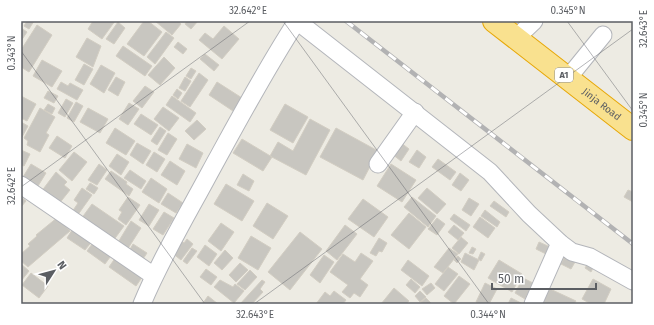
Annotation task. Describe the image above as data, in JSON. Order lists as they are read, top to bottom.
{
  "streets": {
    "highway": ["A1", "Jinja Road"]
  },
  "scale_bar": "50 m",
  "north": "top right",
  "coordinates": [
    "32.642°E",
    "0.345°N",
    "32.643°E",
    "0.343°N",
    "0.344°N"
  ]
}
